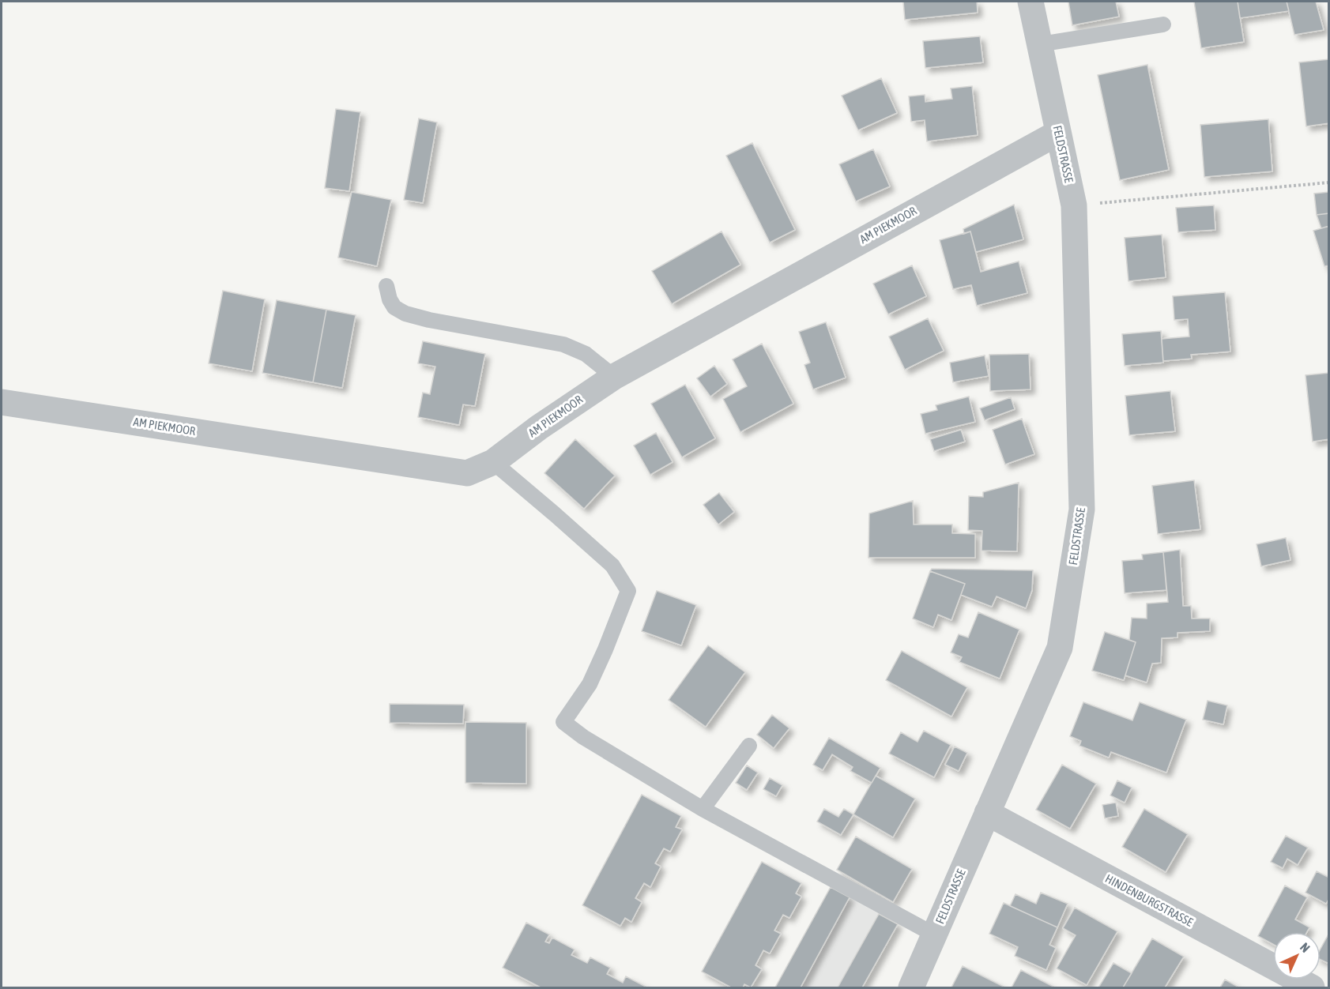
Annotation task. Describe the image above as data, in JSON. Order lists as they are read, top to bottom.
{
  "streets": {
    "street": ["FELDSTRASSE", "AM PIEKMOOR", "HINDENBURGSTRASSE"]
  },
  "crossings": [
    ["FELDSTRASSE", "AM PIEKMOOR"],
    ["FELDSTRASSE", "HINDENBURGSTRASSE"]
  ],
  "north": "top right"
}
